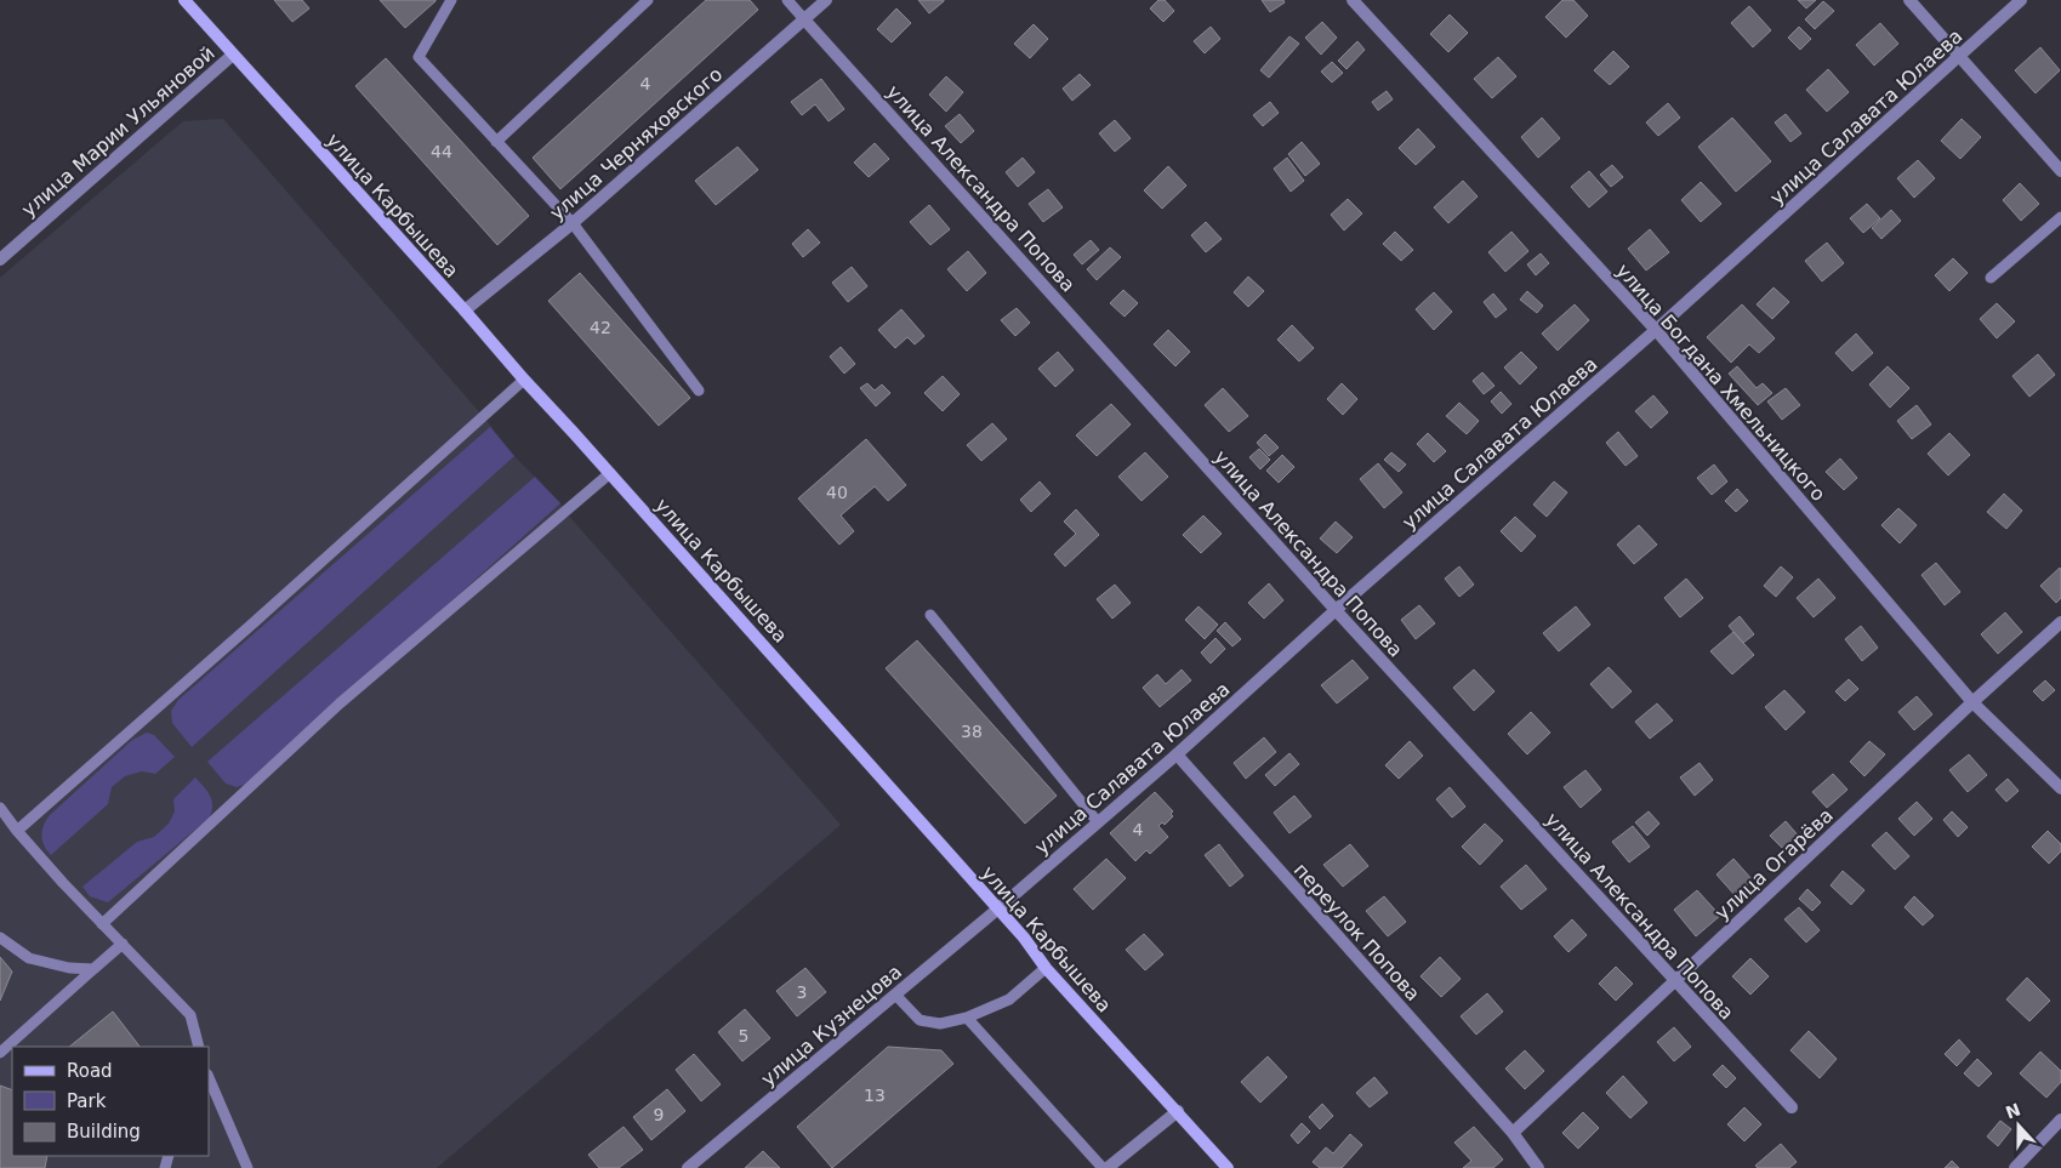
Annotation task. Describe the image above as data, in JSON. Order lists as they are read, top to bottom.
{
  "streets": {
    "main road": ["улица Карбышева"],
    "street": [
      "улица Салавата Юлаева",
      "улица Марии Ульяновой",
      "улица Черняховского",
      "улица Александра Попова",
      "улица Богдана Хмельницкого",
      "улица Огарёва",
      "переулок Попова",
      "улица Кузнецова"
    ]
  },
  "crossings": [
    ["улица Салавата Юлаева", "улица Александра Попова"],
    ["улица Салавата Юлаева", "улица Карбышева"],
    ["улица Салавата Юлаева", "улица Богдана Хмельницкого"],
    ["улица Салавата Юлаева", "переулок Попова"],
    ["улица Салавата Юлаева", "улица Кузнецова"],
    ["улица Марии Ульяновой", "улица Карбышева"],
    ["улица Черняховского", "улица Александра Попова"],
    ["улица Черняховского", "улица Карбышева"],
    ["улица Александра Попова", "улица Огарёва"],
    ["улица Карбышева", "улица Кузнецова"],
    ["улица Богдана Хмельницкого", "улица Огарёва"],
    ["улица Огарёва", "переулок Попова"]
  ],
  "house_numbers": [
    "4",
    "44",
    "42",
    "40",
    "38",
    "4",
    "3",
    "5",
    "13",
    "9"
  ],
  "legend": ["Road", "Park", "Building"],
  "north": "top"
}
